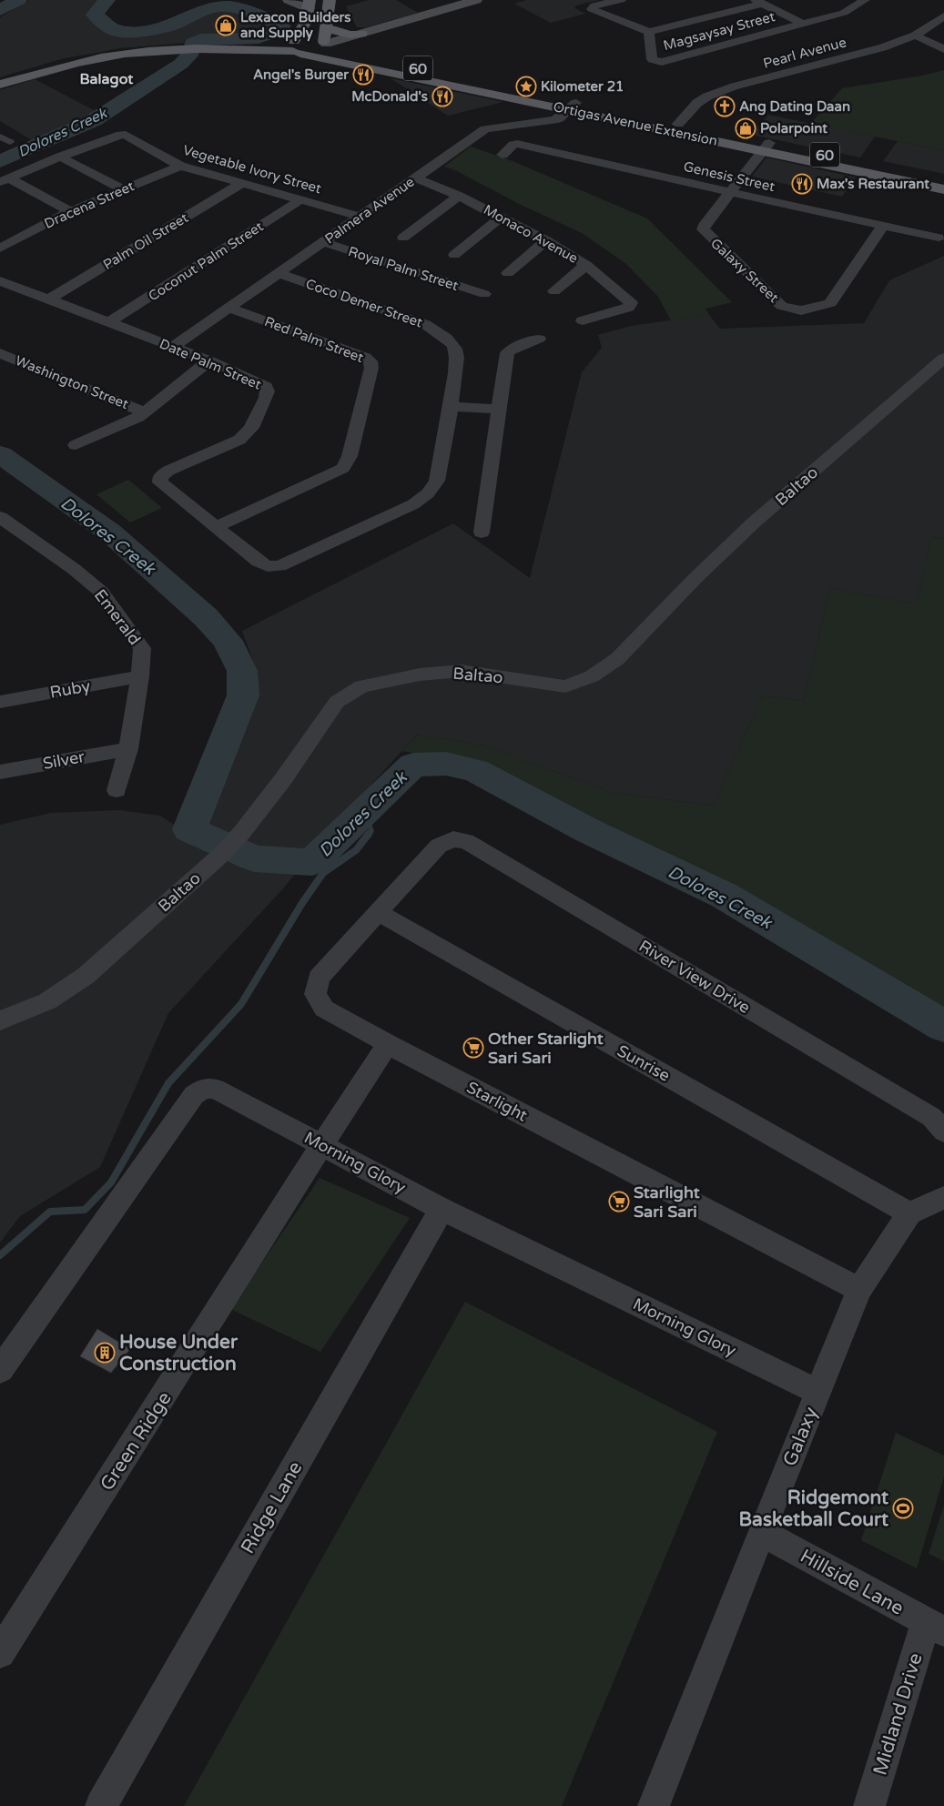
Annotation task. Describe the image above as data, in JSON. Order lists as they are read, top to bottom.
{
  "streets": {
    "main road": ["60", "Ortigas Avenue Extension"],
    "street": [
      "Magsaysay Street",
      "Pearl Avenue",
      "Vegetable Ivory Street",
      "Genesis Street",
      "Dracena Street",
      "Palmera Avenue",
      "Monaco Avenue",
      "Palm Oil Street",
      "Coconut Palm Street",
      "Royal Palm Street",
      "Galaxy Street",
      "Coco Demer Street",
      "Red Palm Street",
      "Date Palm Street",
      "Washington Street",
      "Baltao",
      "Emerald",
      "Ruby",
      "Silver",
      "River View Drive",
      "Sunrise",
      "Starlight",
      "Morning Glory",
      "Galaxy",
      "Green Ridge",
      "Ridge Lane",
      "Hillside Lane",
      "Midland Drive"
    ]
  },
  "crossings": [
    ["Pearl Avenue", "Ortigas Avenue Extension"],
    ["60", "Ortigas Avenue Extension"],
    ["Ortigas Avenue Extension", "Palmera Avenue"],
    ["Ortigas Avenue Extension", "Galaxy Street"],
    ["Vegetable Ivory Street", "Dracena Street"],
    ["Vegetable Ivory Street", "Palmera Avenue"],
    ["Vegetable Ivory Street", "Palm Oil Street"],
    ["Vegetable Ivory Street", "Coconut Palm Street"],
    ["Genesis Street", "Galaxy Street"],
    ["Palmera Avenue", "Monaco Avenue"],
    ["Palmera Avenue", "Royal Palm Street"],
    ["Palmera Avenue", "Coco Demer Street"],
    ["Palmera Avenue", "Red Palm Street"],
    ["Palmera Avenue", "Date Palm Street"],
    ["Palm Oil Street", "Date Palm Street"],
    ["Coconut Palm Street", "Date Palm Street"],
    ["Coco Demer Street", "Date Palm Street"],
    ["Red Palm Street", "Date Palm Street"],
    ["Emerald", "Ruby"],
    ["Emerald", "Silver"],
    ["River View Drive", "Starlight"],
    ["Sunrise", "Starlight"],
    ["Sunrise", "Galaxy"],
    ["Starlight", "Galaxy"],
    ["Starlight", "Green Ridge"],
    ["Morning Glory", "Galaxy"],
    ["Morning Glory", "Green Ridge"],
    ["Morning Glory", "Ridge Lane"],
    ["Galaxy", "Hillside Lane"],
    ["Hillside Lane", "Midland Drive"]
  ],
  "districts": ["Balagot"],
  "water": ["Dolores Creek"],
  "places": {
    "shop": ["Lexacon Builders and Supply", "Polarpoint"],
    "restaurant": ["Angel's Burger", "McDonald's", "Max's Restaurant"],
    "place": ["Kilometer 21"],
    "church": ["Ang Dating Daan"],
    "supermarket": ["Other Starlight Sari Sari", "Starlight Sari Sari"],
    "building": ["House Under Construction"],
    "sports": ["Ridgemont Basketball Court"]
  }
}
